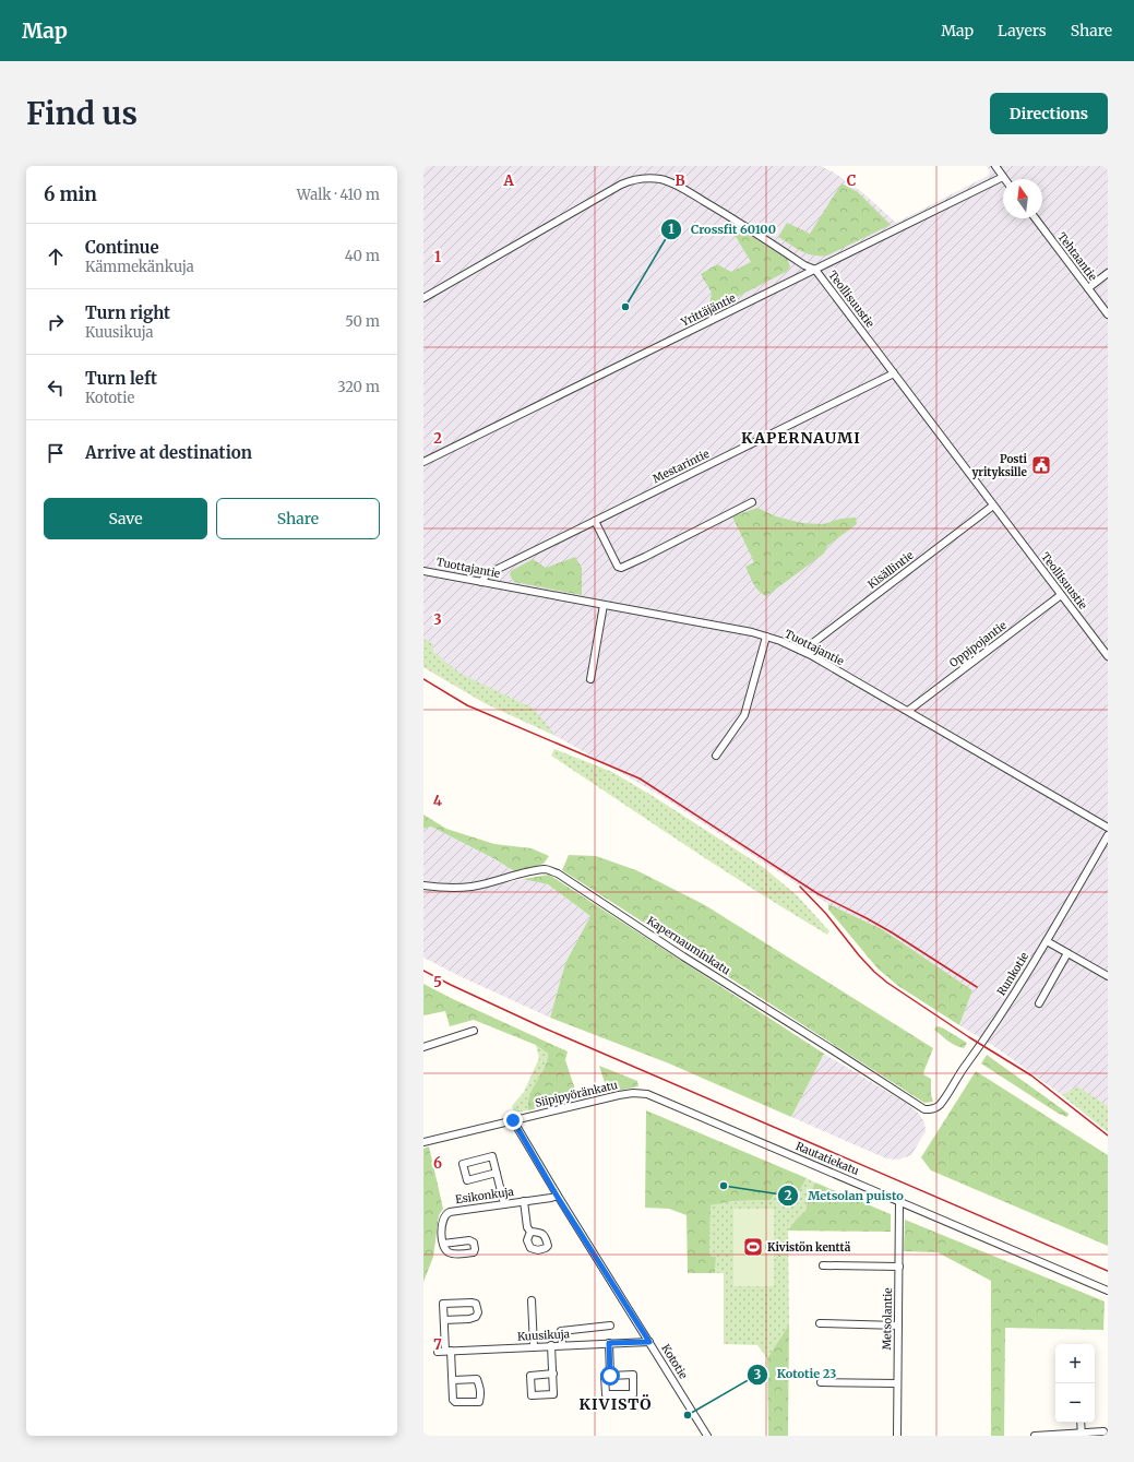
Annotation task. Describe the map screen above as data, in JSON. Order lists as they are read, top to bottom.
{
  "streets": {
    "street": [
      "Tehtaantie",
      "Teollisuustie",
      "Yrittäjäntie",
      "Mestarintie",
      "Tuottajantie",
      "Kisällintie",
      "Oppipojantie",
      "Kapernauminkatu",
      "Runkotie",
      "Siipipyöränkatu",
      "Rautatiekatu",
      "Esikonkuja",
      "Metsolantie",
      "Kuusikuja",
      "Kototie"
    ]
  },
  "crossings": [
    ["Teollisuustie", "Yrittäjäntie"],
    ["Teollisuustie", "Mestarintie"],
    ["Teollisuustie", "Kisällintie"],
    ["Teollisuustie", "Oppipojantie"],
    ["Mestarintie", "Tuottajantie"],
    ["Tuottajantie", "Kisällintie"],
    ["Tuottajantie", "Oppipojantie"],
    ["Kapernauminkatu", "Runkotie"],
    ["Siipipyöränkatu", "Rautatiekatu"],
    ["Siipipyöränkatu", "Kototie"],
    ["Rautatiekatu", "Metsolantie"],
    ["Esikonkuja", "Kototie"],
    ["Kuusikuja", "Kototie"]
  ],
  "districts": ["KAPERNAUMI", "KIVISTÖ"],
  "places": {
    "other": ["Crossfit 60100", "Metsolan puisto", "Kototie 23"],
    "public building": ["Posti yrityksille"],
    "sports": ["Kivistön kenttä"]
  },
  "north": "top",
  "page": {
    "header": "Map",
    "nav": ["Map", "Layers", "Share"],
    "buttons": [
      "Directions",
      ["Save", "Share"]
    ],
    "title": "Find us",
    "heading": ["6 min", "Walk · 410 m"],
    "list": [
      ["Continue", "Kämmekänkuja", "40 m"],
      ["Turn right", "Kuusikuja", "50 m"],
      ["Turn left", "Kototie", "320 m"],
      "Arrive at destination"
    ],
    "map_buttons": ["+", "−"]
  },
  "grid": {
    "columns": ["A", "B", "C"],
    "rows": [
      "1",
      "2",
      "3",
      "4",
      "5",
      "6",
      "7"
    ]
  }
}
